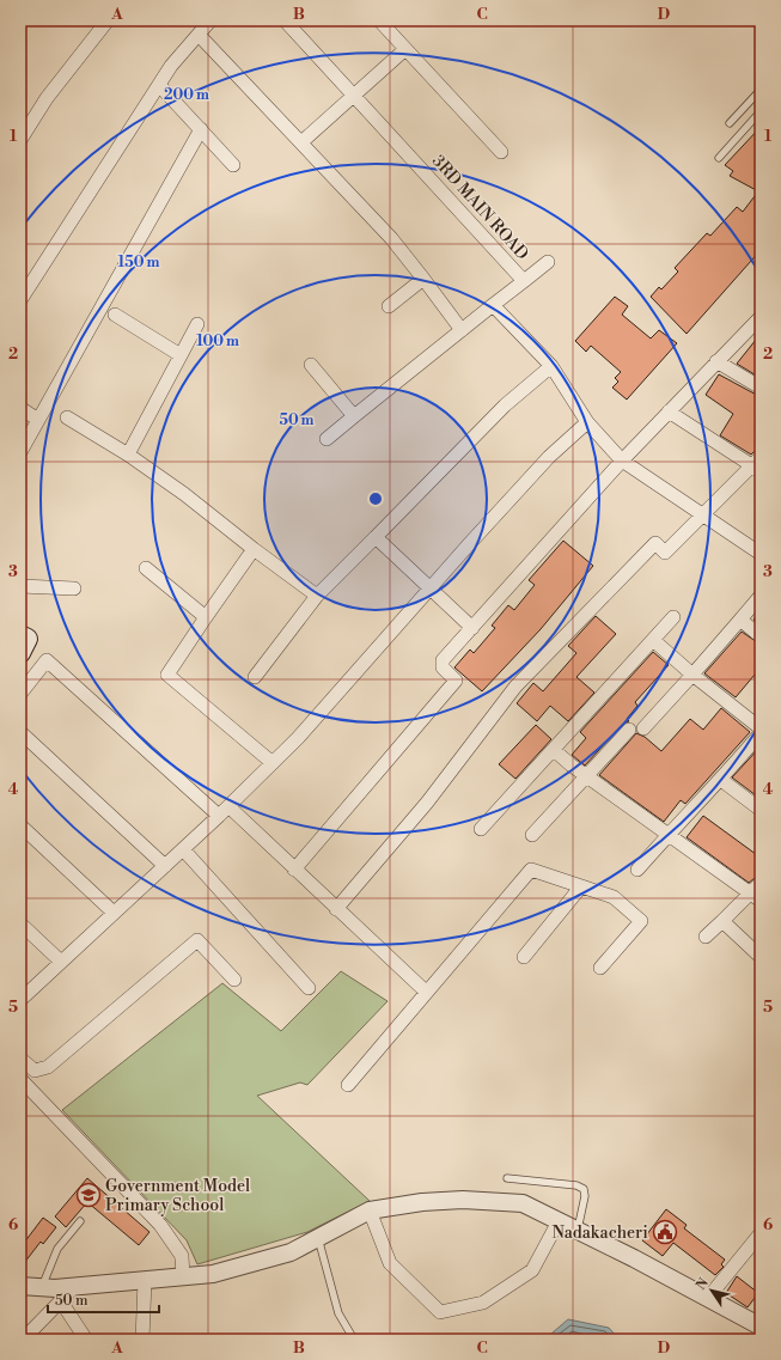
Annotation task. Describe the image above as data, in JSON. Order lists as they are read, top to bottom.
{
  "streets": {
    "street": ["3RD MAIN ROAD"]
  },
  "places": {
    "school or university": ["Government Model Primary School"],
    "public building": ["Nadakacheri"]
  },
  "scale_bar": "50 m",
  "north": "top left",
  "grid": {
    "columns": [
      "A",
      "B",
      "C",
      "D"
    ],
    "rows": [
      "1",
      "2",
      "3",
      "4",
      "5",
      "6"
    ]
  },
  "rings": [
    "200 m",
    "150 m",
    "100 m",
    "50 m"
  ]
}
